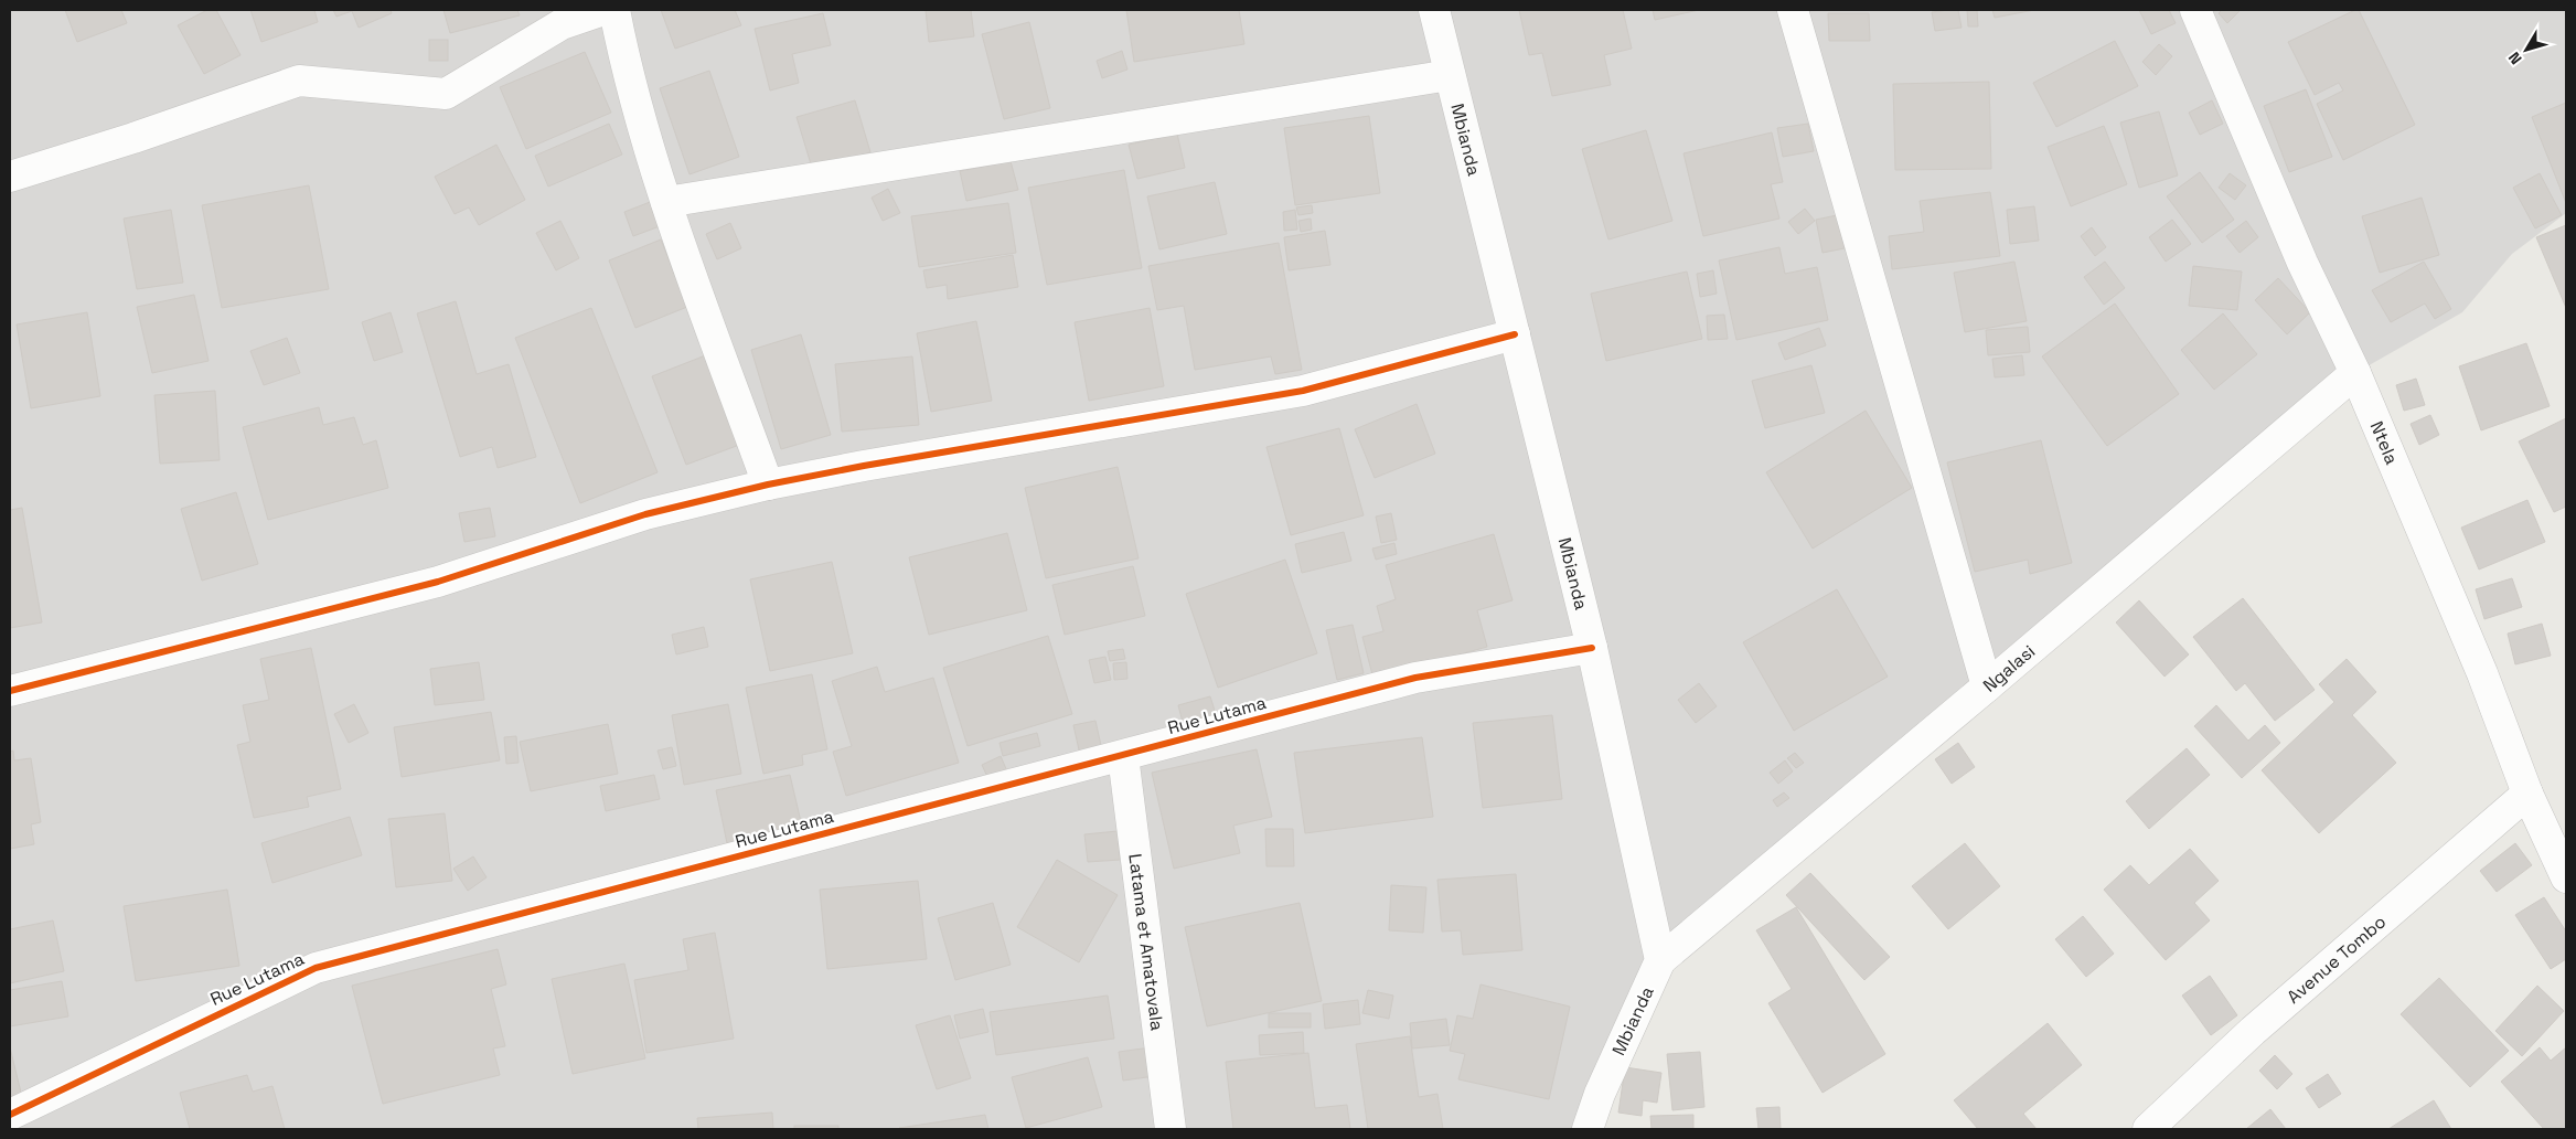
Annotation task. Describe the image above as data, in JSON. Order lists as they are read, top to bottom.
{
  "streets": {
    "street": [
      "Mbianda",
      "Ntela",
      "Ngalasi",
      "Rue Lutama",
      "Latama et Amatovala",
      "Avenue Tombo"
    ]
  },
  "crossings": [
    ["Mbianda", "Ngalasi"],
    ["Mbianda", "Rue Lutama"],
    ["Ntela", "Ngalasi"],
    ["Ntela", "Avenue Tombo"],
    ["Rue Lutama", "Latama et Amatovala"]
  ],
  "north": "bottom left"
}
